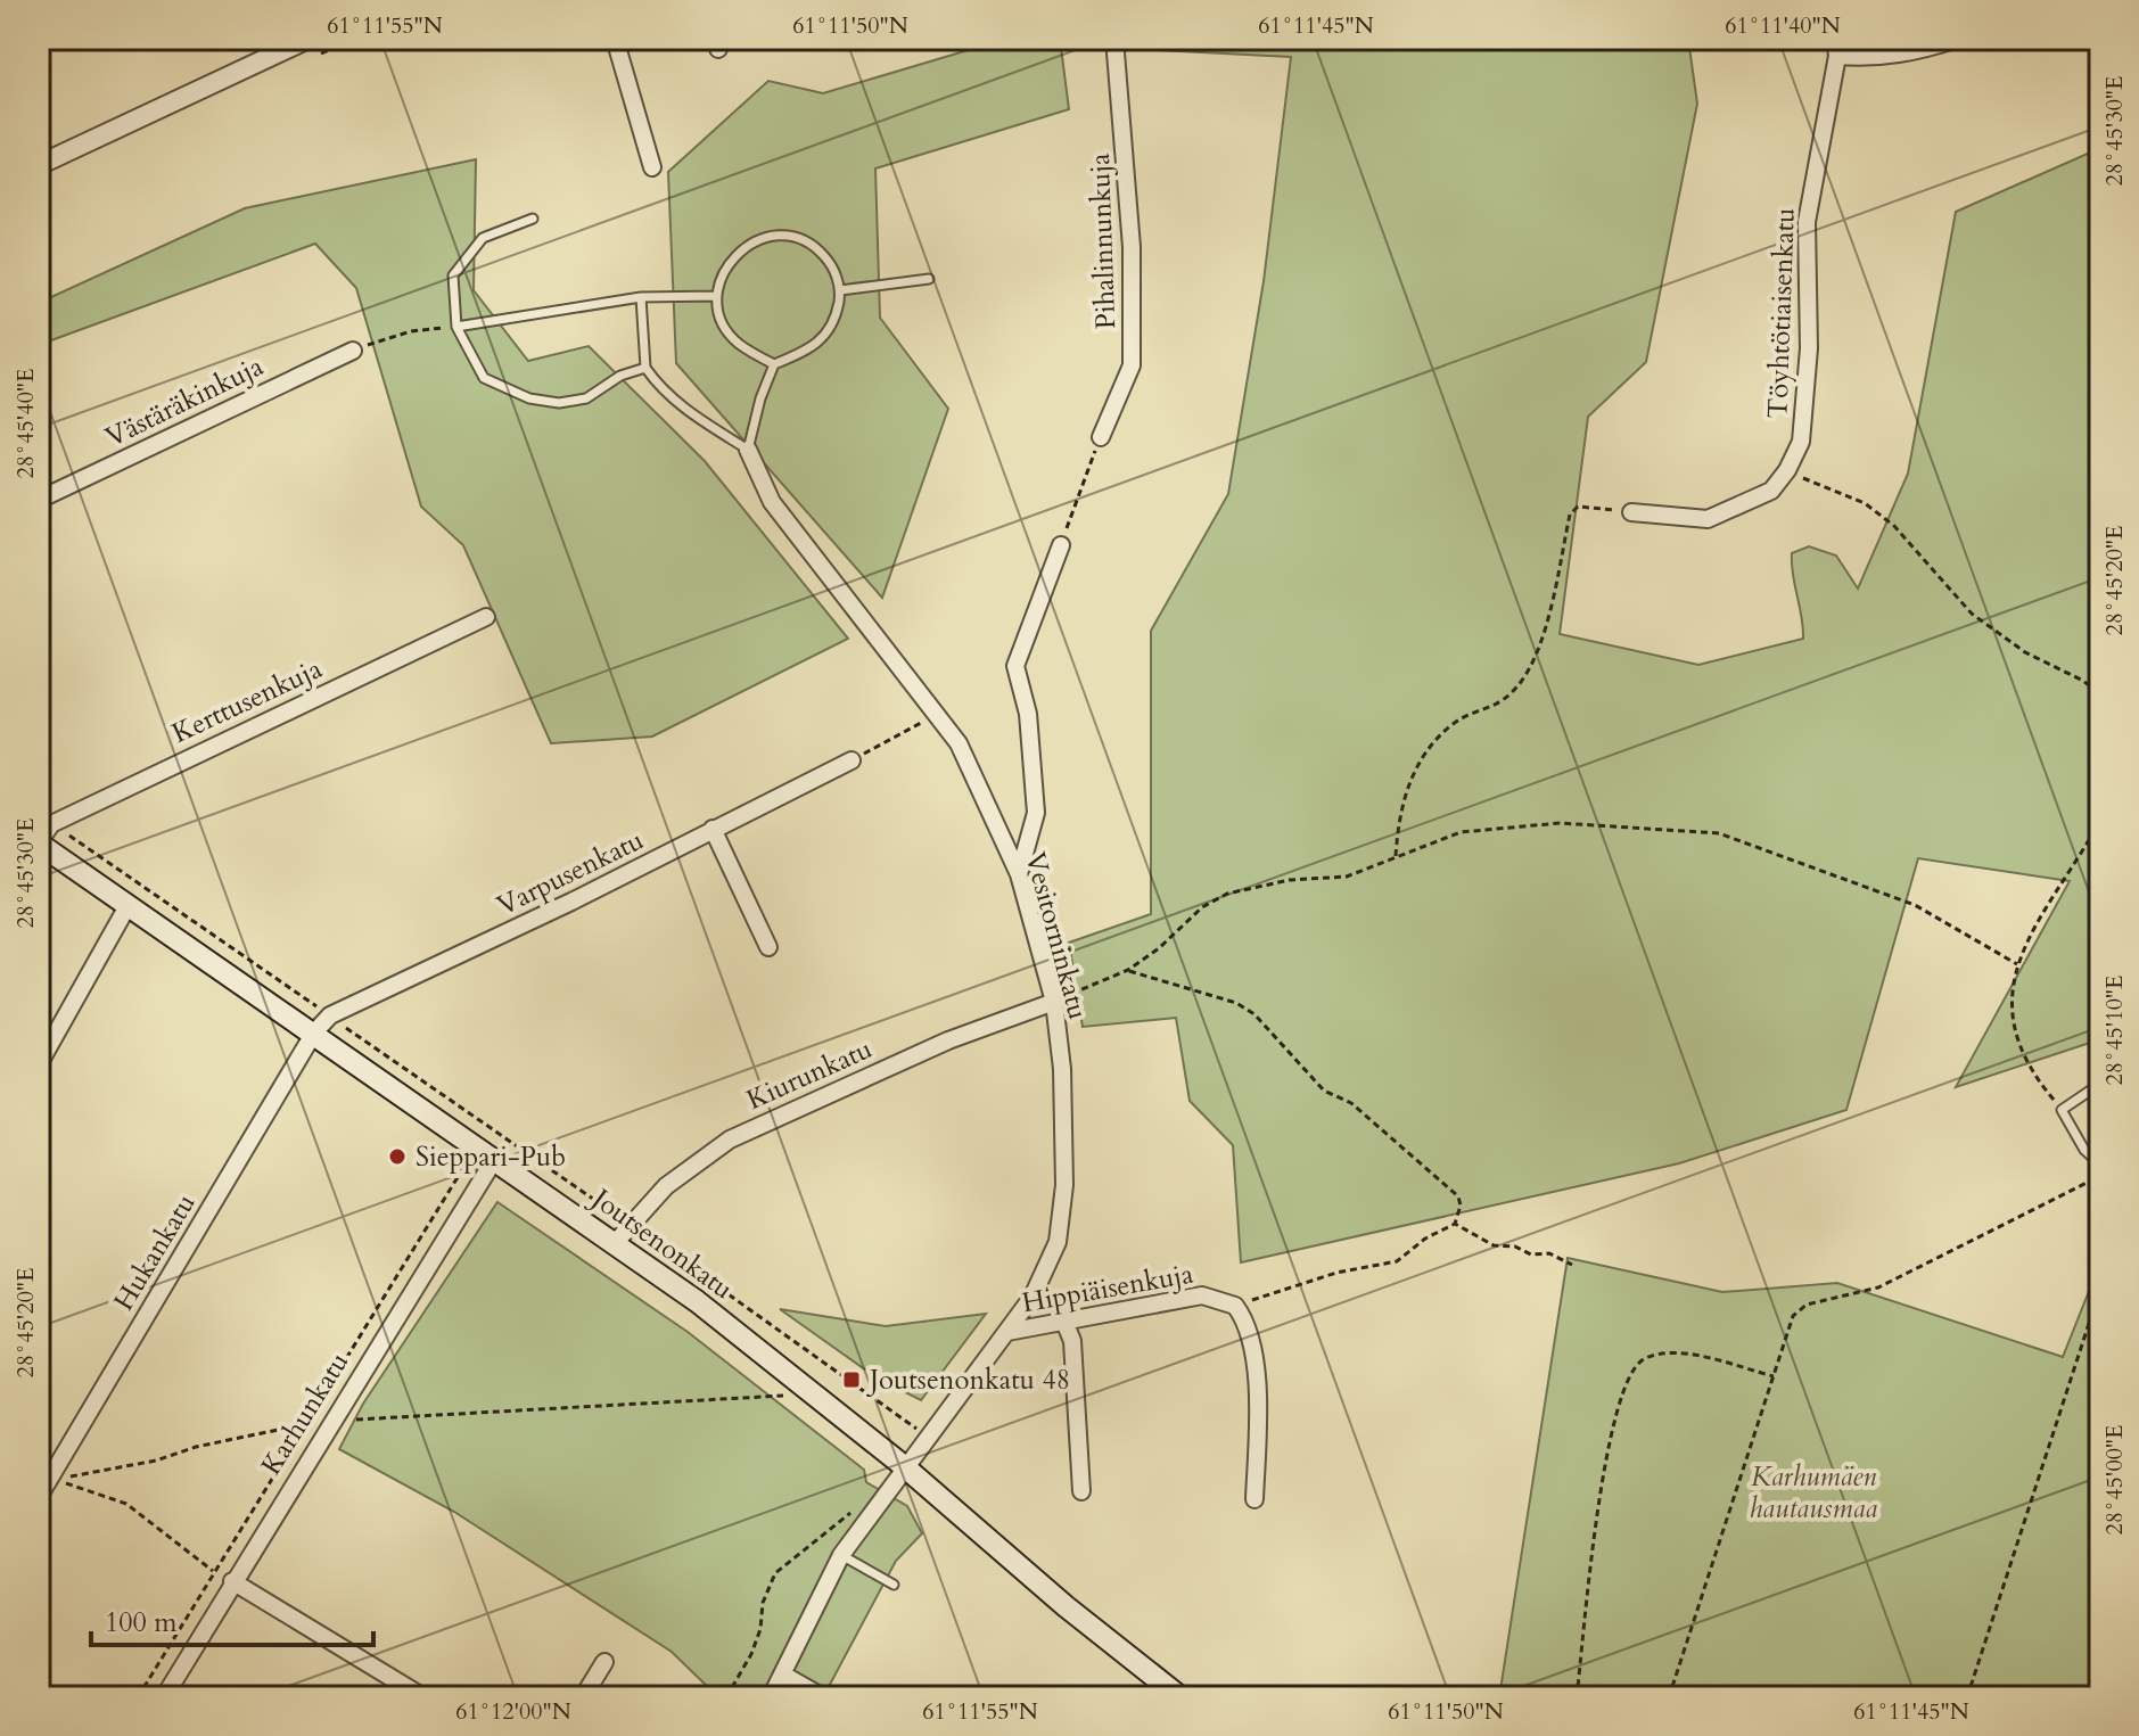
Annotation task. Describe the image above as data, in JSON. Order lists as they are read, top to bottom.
{
  "streets": {
    "main road": ["Joutsenonkatu"],
    "street": [
      "Pihalinnunkuja",
      "Töyhtötiaisenkatu",
      "Västäräkinkuja",
      "Kerttusenkuja",
      "Varpusenkatu",
      "Vesitorninkatu",
      "Kiurunkatu",
      "Hukankatu",
      "Hippiäisenkuja",
      "Karhunkatu"
    ]
  },
  "crossings": [
    ["Varpusenkatu", "Joutsenonkatu"],
    ["Varpusenkatu", "Hukankatu"],
    ["Vesitorninkatu", "Kiurunkatu"],
    ["Vesitorninkatu", "Joutsenonkatu"],
    ["Vesitorninkatu", "Hippiäisenkuja"],
    ["Kiurunkatu", "Joutsenonkatu"],
    ["Joutsenonkatu", "Hukankatu"],
    ["Joutsenonkatu", "Karhunkatu"]
  ],
  "parks": ["Karhumäen hautausmaa"],
  "places": {
    "other": ["Sieppari-Pub"],
    "transit": ["Joutsenonkatu 48"]
  },
  "scale_bar": "100 m",
  "coordinates": [
    "61°11'55\"N",
    "61°11'50\"N",
    "61°11'45\"N",
    "61°11'40\"N",
    "28°45'30\"E",
    "28°45'40\"E",
    "28°45'20\"E",
    "28°45'10\"E",
    "28°45'00\"E",
    "61°12'00\"N"
  ]
}
